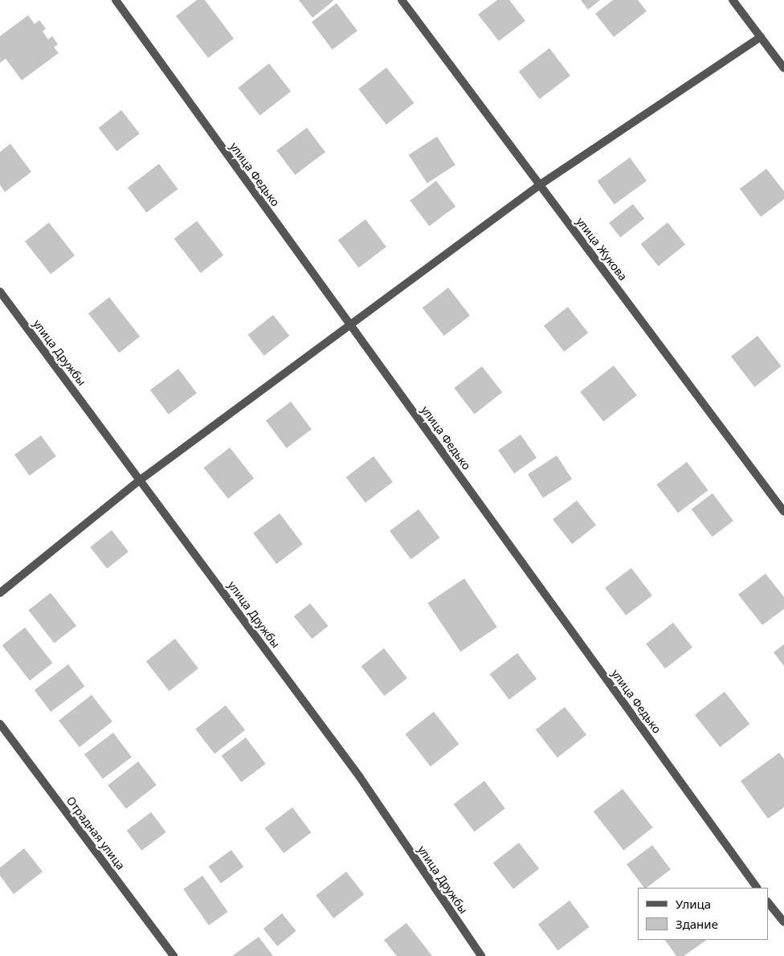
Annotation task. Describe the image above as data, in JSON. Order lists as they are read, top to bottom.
{
  "streets": {
    "street": [
      "улица Федько",
      "улица Жукова",
      "улица Дружбы",
      "Отрадная улица"
    ]
  },
  "legend": ["Улица", "Здание"]
}
